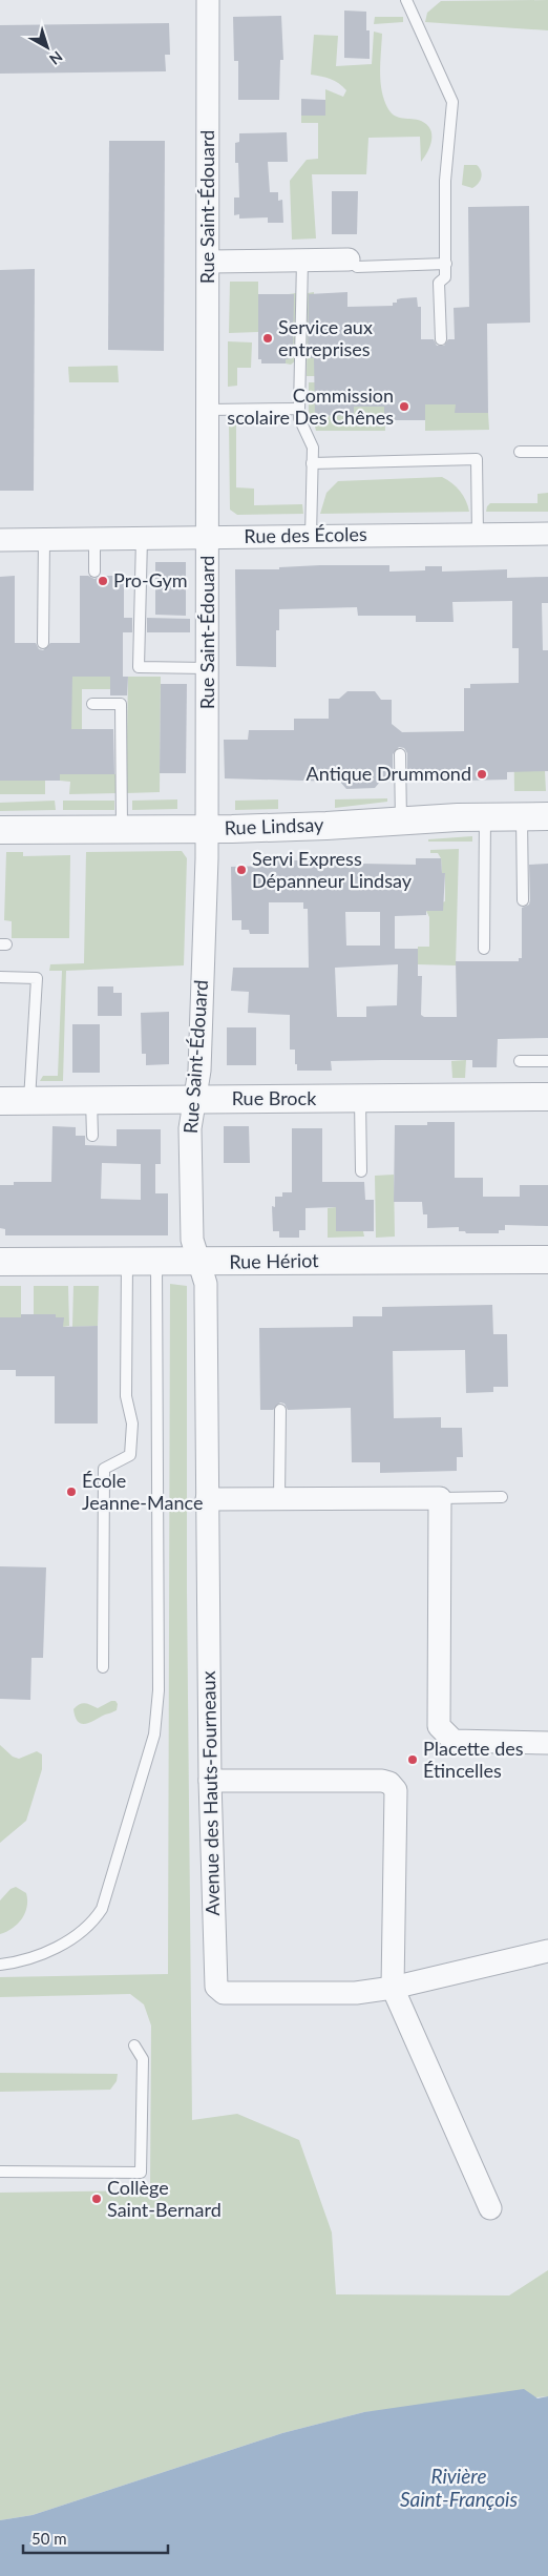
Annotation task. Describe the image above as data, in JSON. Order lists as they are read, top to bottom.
{
  "streets": {
    "street": [
      "Rue Saint-Édouard",
      "Rue des Écoles",
      "Rue Lindsay",
      "Rue Brock",
      "Rue Hériot",
      "Avenue des Hauts-Fourneaux"
    ]
  },
  "crossings": [
    ["Rue Saint-Édouard", "Rue des Écoles"],
    ["Rue Saint-Édouard", "Rue Lindsay"],
    ["Rue Saint-Édouard", "Rue Brock"],
    ["Rue Saint-Édouard", "Rue Hériot"],
    ["Rue Saint-Édouard", "Avenue des Hauts-Fourneaux"],
    ["Rue Hériot", "Avenue des Hauts-Fourneaux"]
  ],
  "water": ["Rivière Saint-François"],
  "places": [
    "Service aux entreprises",
    "Commission scolaire Des Chênes",
    "Pro-Gym",
    "Antique Drummond",
    "Servi Express Dépanneur Lindsay",
    "École Jeanne-Mance",
    "Placette des Étincelles",
    "Collège Saint-Bernard"
  ],
  "scale_bar": "50 m",
  "north": "bottom right"
}
